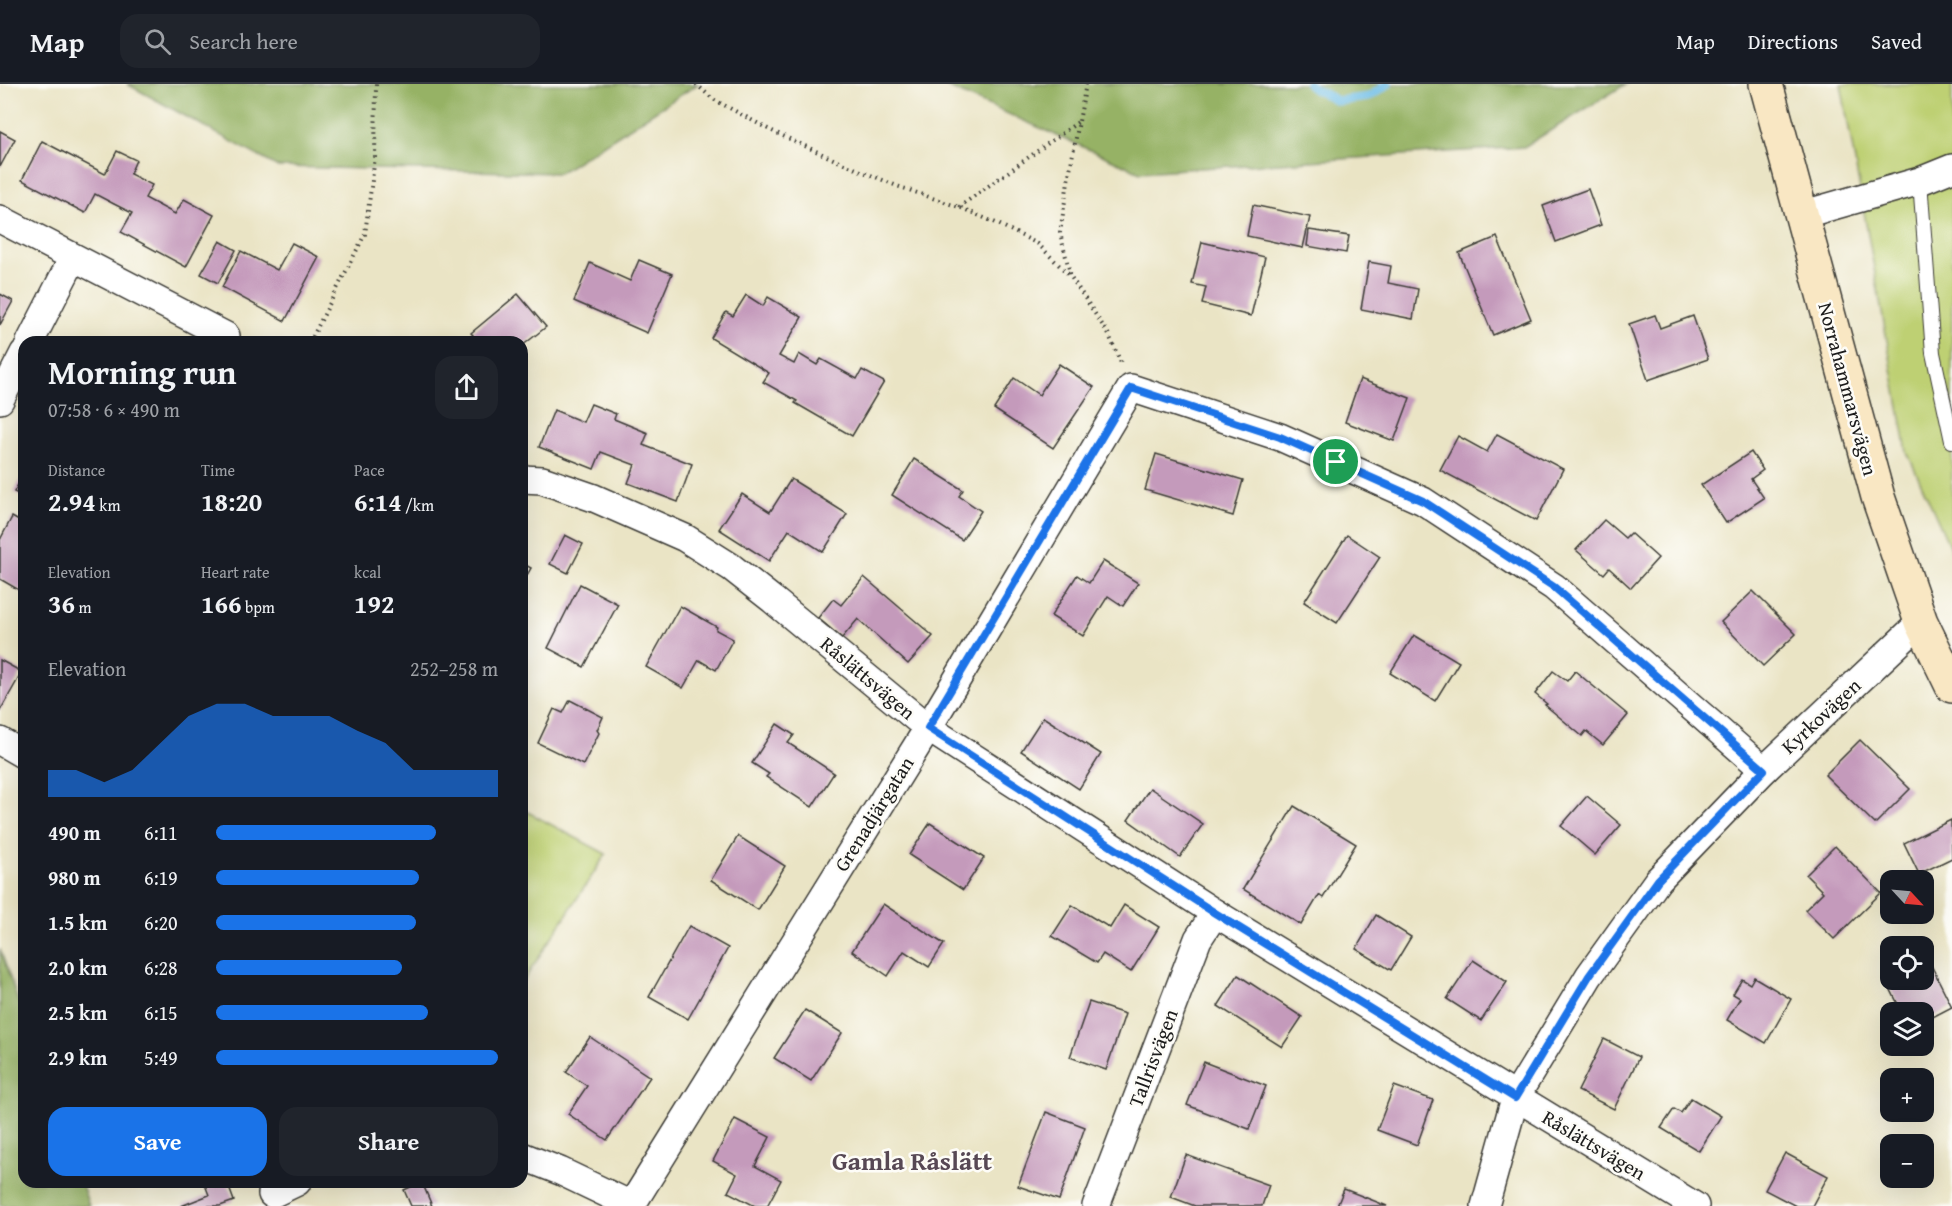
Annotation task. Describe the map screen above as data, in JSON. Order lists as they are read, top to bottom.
{
  "streets": {
    "street": [
      "Norrahammarsvägen",
      "Råslättsvägen",
      "Kyrkovägen",
      "Grenadjärgatan",
      "Tallrisvägen"
    ]
  },
  "crossings": [
    ["Norrahammarsvägen", "Kyrkovägen"],
    ["Råslättsvägen", "Kyrkovägen"],
    ["Råslättsvägen", "Grenadjärgatan"],
    ["Råslättsvägen", "Tallrisvägen"]
  ],
  "districts": ["Gamla Råslätt"],
  "north": "bottom right",
  "page": {
    "header": "Map",
    "search": "Search here",
    "nav": ["Map", "Directions", "Saved"],
    "heading": ["Morning run", "07:58 · 6 × 490 m"],
    "stats": [
      ["Distance", "2.94 km"],
      ["Time", "18:20"],
      ["Pace", "6:14 /km"],
      ["Elevation", "36 m"],
      ["Heart rate", "166 bpm"],
      ["kcal", "192"]
    ],
    "chart": ["Elevation", "252–258 m"],
    "list": [
      {
        "name": "490 m",
        "note": "6:11"
      },
      {
        "name": "980 m",
        "note": "6:19"
      },
      {
        "name": "1.5 km",
        "note": "6:20"
      },
      {
        "name": "2.0 km",
        "note": "6:28"
      },
      {
        "name": "2.5 km",
        "note": "6:15"
      },
      {
        "name": "2.9 km",
        "note": "5:49"
      }
    ],
    "map_buttons": ["+", "−"],
    "buttons": ["Save", "Share"]
  }
}
